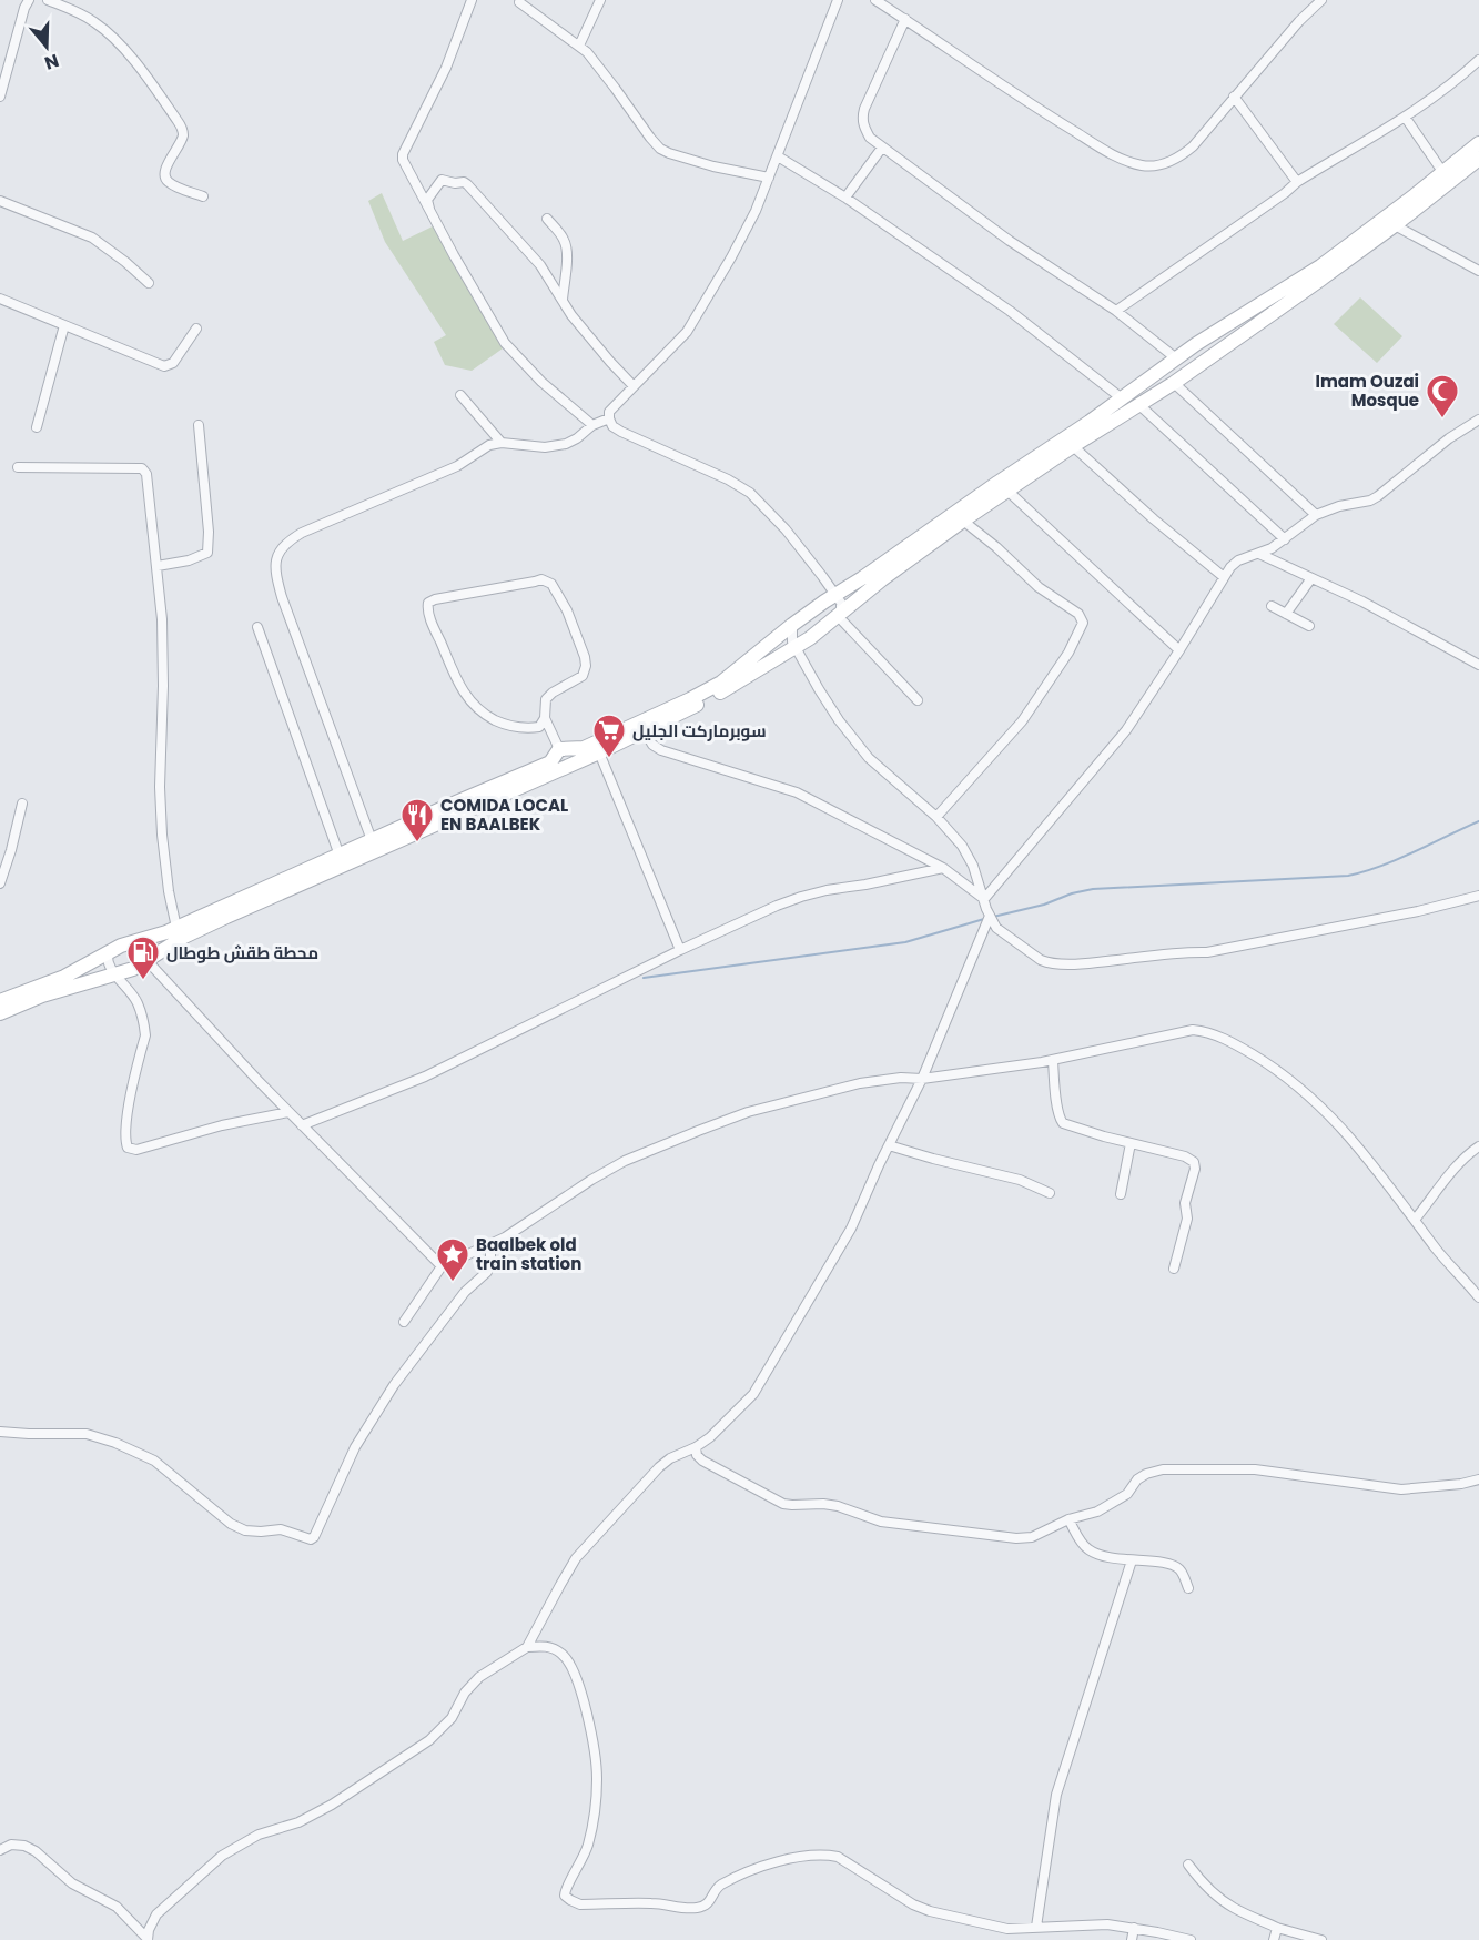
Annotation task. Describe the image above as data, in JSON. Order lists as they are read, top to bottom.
{
  "places": {
    "mosque": ["Imam Ouzai Mosque"],
    "supermarket": ["سوبرماركت الجليل"],
    "restaurant": ["COMIDA LOCAL EN BAALBEK"],
    "fuel station": ["محطة طقش طوطال"],
    "place": ["Baalbek old train station"]
  },
  "north": "bottom"
}
